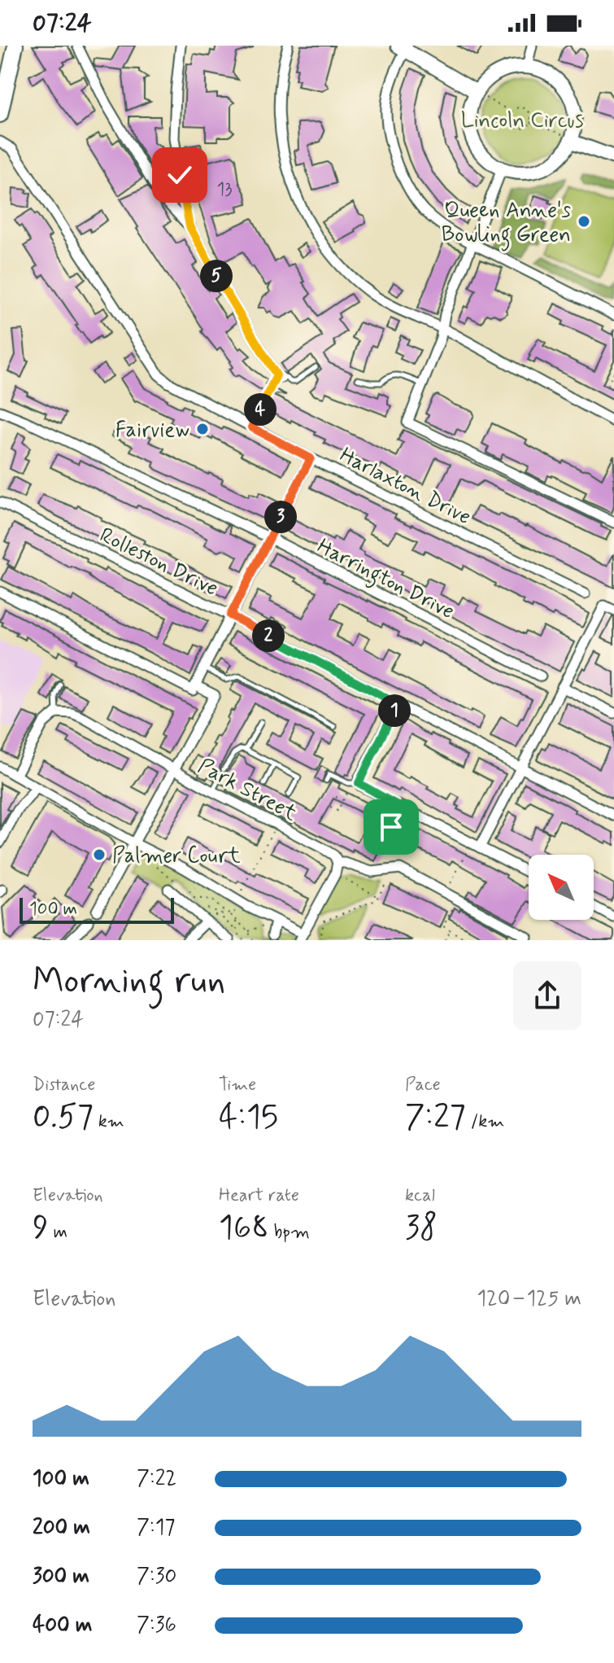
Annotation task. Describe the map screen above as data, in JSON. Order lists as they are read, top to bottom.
{
  "streets": {
    "street": [
      "Harlaxton Drive",
      "Rolleston Drive",
      "Harrington Drive",
      "Park Street"
    ]
  },
  "parks": ["Lincoln Circus"],
  "places": ["Queen Anne's Bowling Green", "Fairview", "Palmer Court"],
  "house_numbers": ["13"],
  "scale_bar": "100 m",
  "north": "top left",
  "page": {
    "status": "07:24",
    "pins": [
      "5",
      "4",
      "3",
      "2",
      "1"
    ],
    "scale": "100 m",
    "heading": ["Morning run", "07:24"],
    "stats": [
      ["Distance", "0.57 km"],
      ["Time", "4:15"],
      ["Pace", "7:27 /km"],
      ["Elevation", "9 m"],
      ["Heart rate", "168 bpm"],
      ["kcal", "38"]
    ],
    "chart": ["Elevation", "120–125 m"],
    "list": [
      {
        "name": "100 m",
        "note": "7:22"
      },
      {
        "name": "200 m",
        "note": "7:17"
      },
      {
        "name": "300 m",
        "note": "7:30"
      },
      {
        "name": "400 m",
        "note": "7:36"
      }
    ]
  }
}
